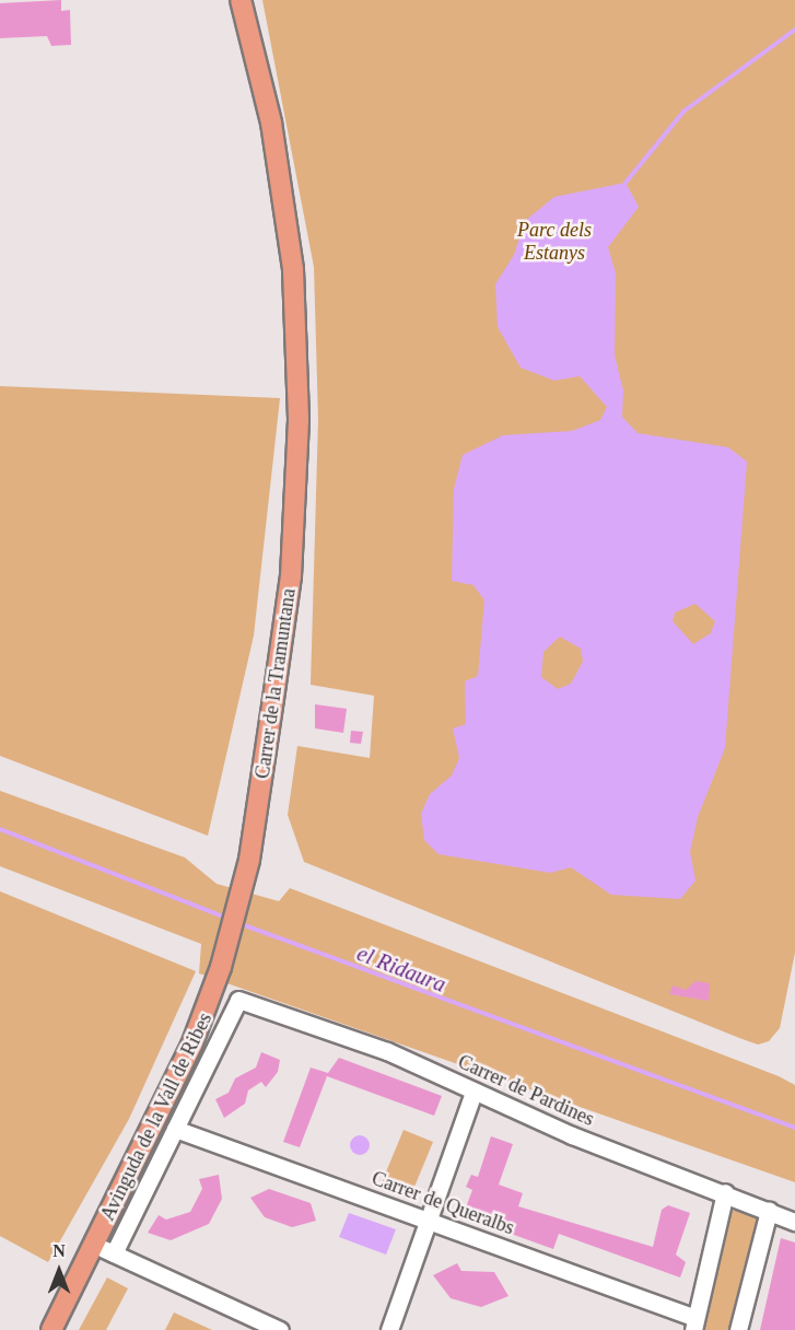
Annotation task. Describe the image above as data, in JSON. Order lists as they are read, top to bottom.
{
  "streets": {
    "main road": ["Carrer de la Tramuntana"],
    "street": ["Carrer de Pardines", "Avinguda de la Vall de Ribes", "Carrer de Queralbs"]
  },
  "crossings": [
    ["Carrer de la Tramuntana", "Avinguda de la Vall de Ribes"],
    ["Carrer de Pardines", "Avinguda de la Vall de Ribes"],
    ["Avinguda de la Vall de Ribes", "Carrer de Queralbs"]
  ],
  "water": ["el Ridaura"],
  "parks": ["Parc dels Estanys"],
  "north": "top"
}
